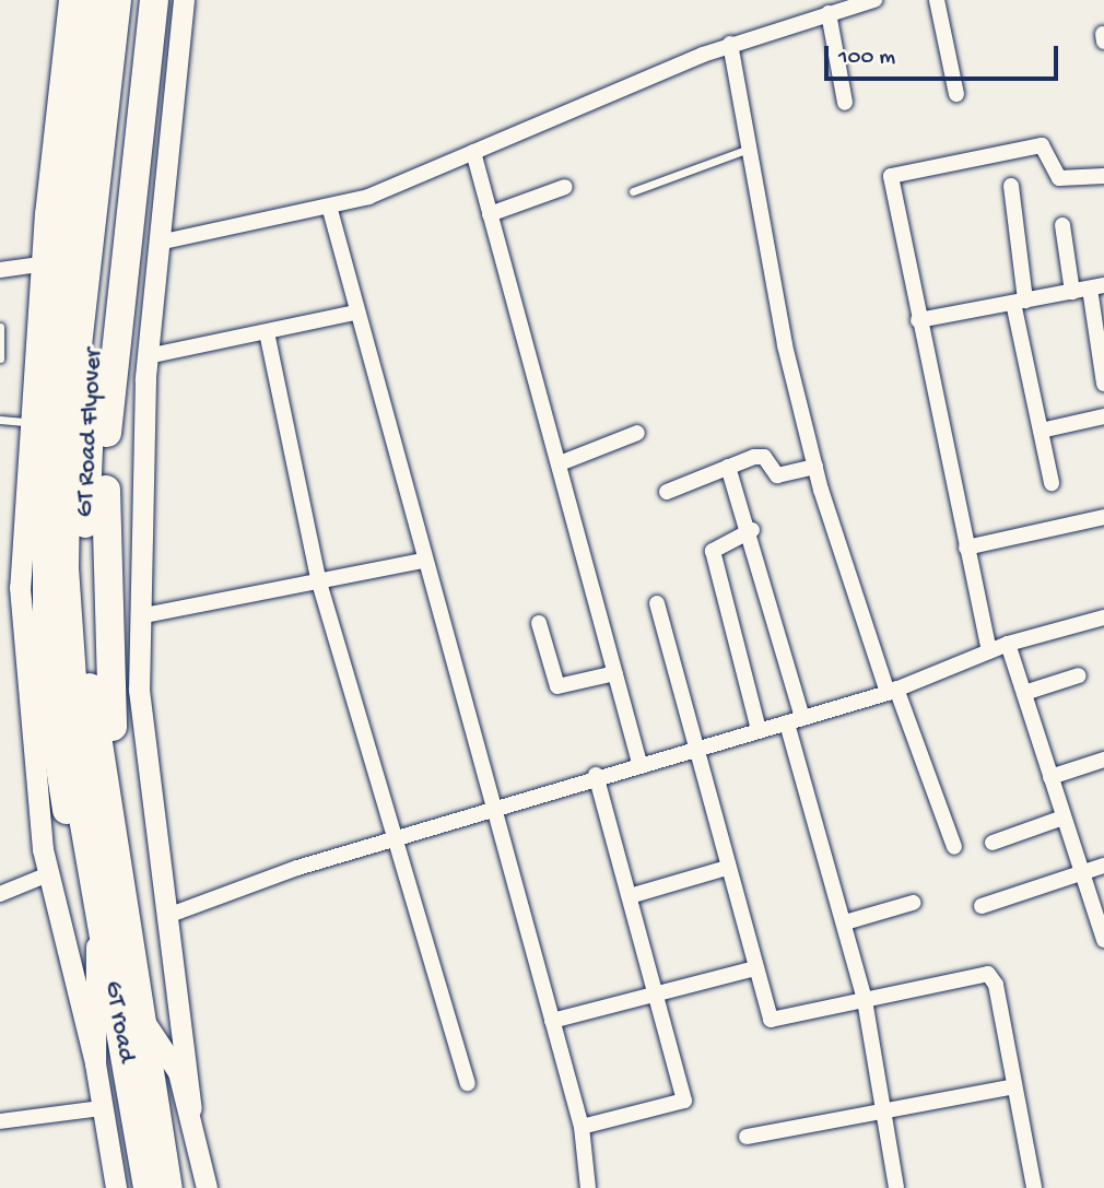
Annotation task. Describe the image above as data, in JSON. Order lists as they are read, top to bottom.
{
  "streets": {
    "highway": ["GT Road Flyover", "GT road"]
  },
  "crossings": [
    ["GT Road Flyover", "GT road"]
  ],
  "scale_bar": "100 m"
}
